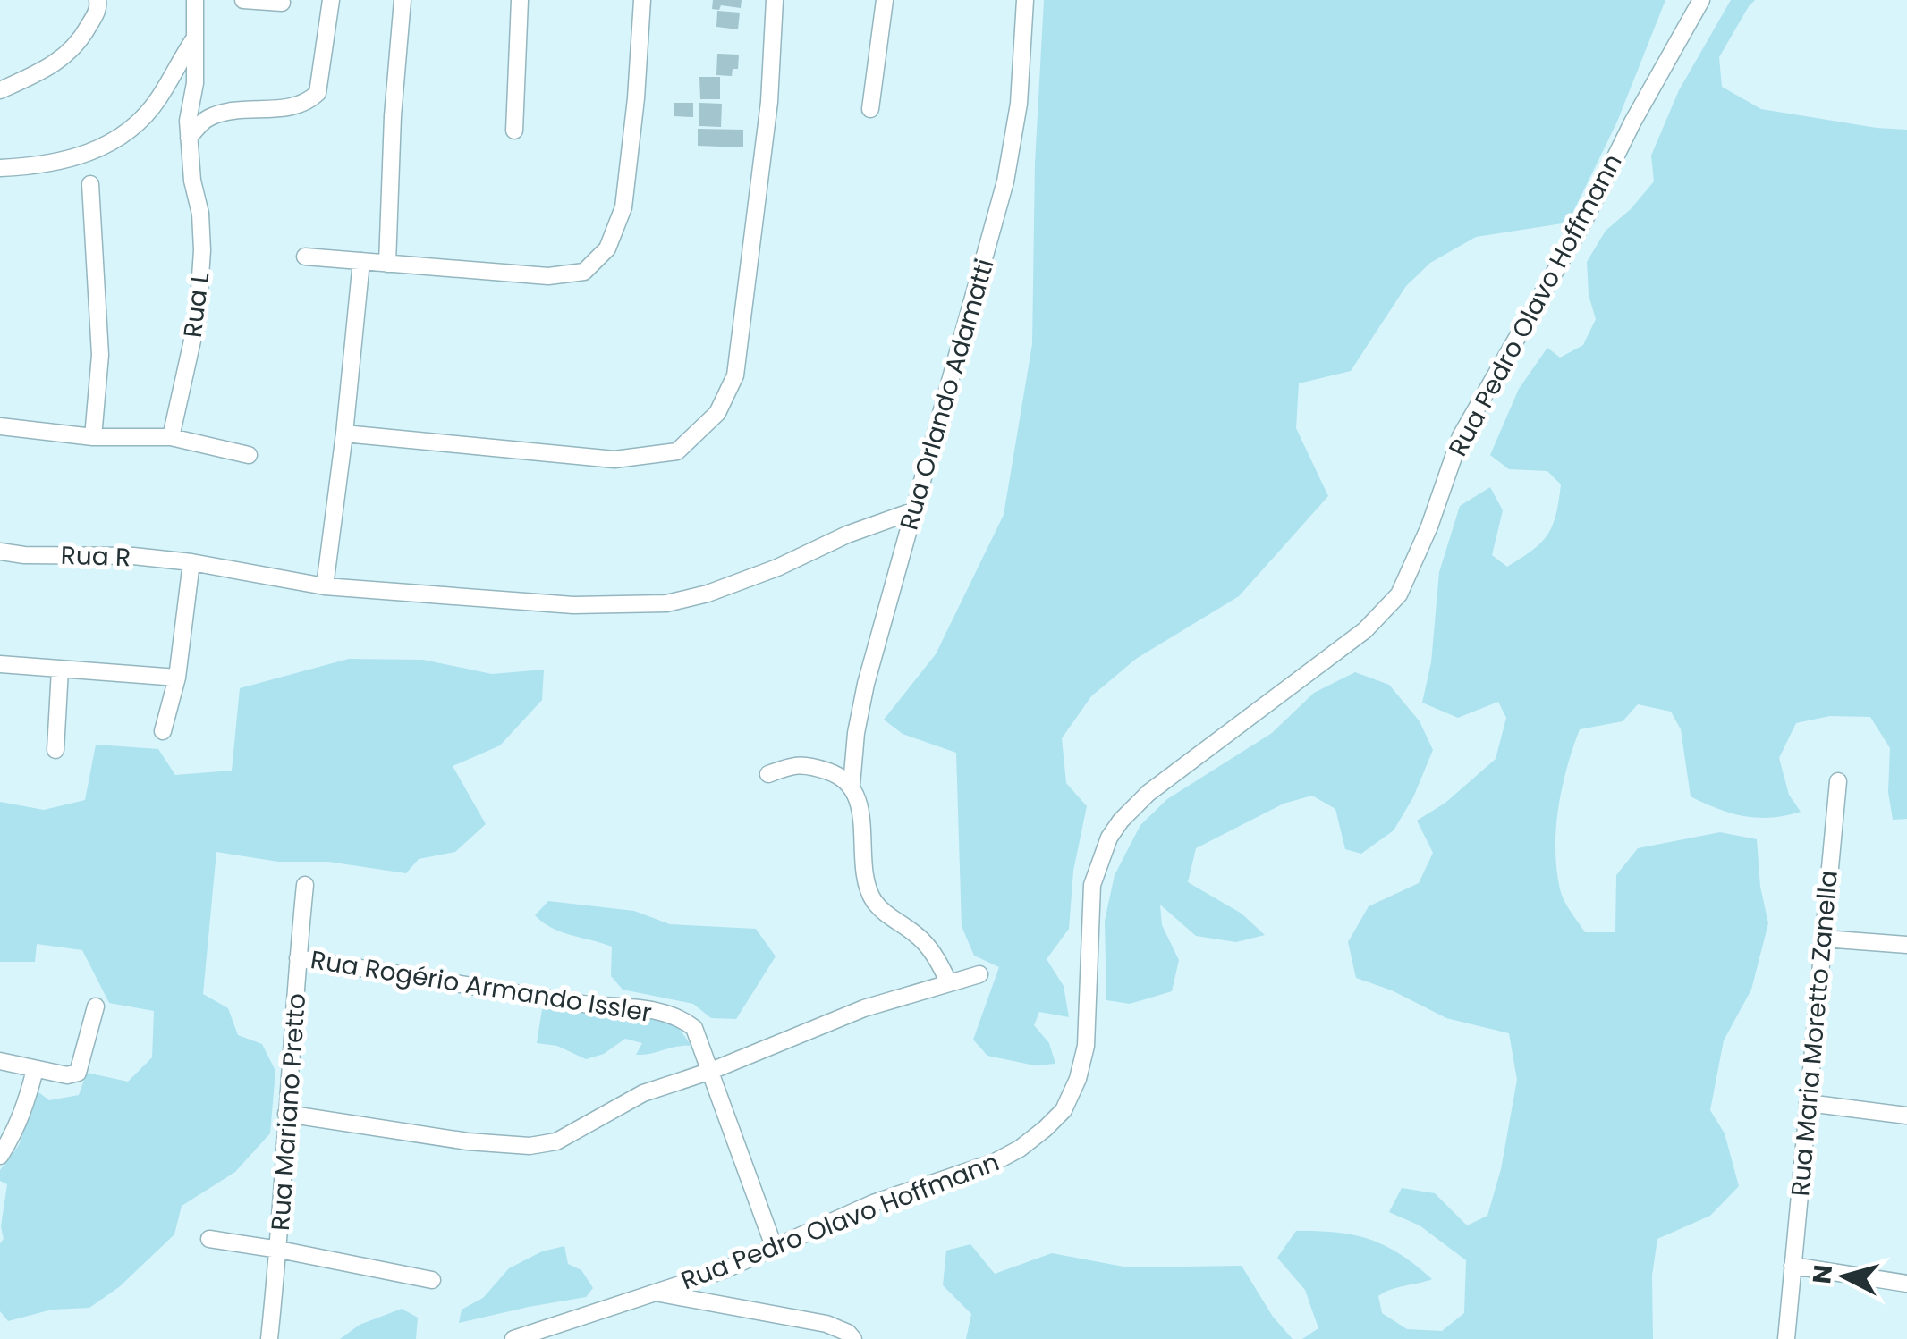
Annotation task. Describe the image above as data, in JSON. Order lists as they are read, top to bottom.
{
  "streets": {
    "street": [
      "Rua L",
      "Rua Pedro Olavo Hoffmann",
      "Rua Orlando Adamatti",
      "Rua R",
      "Rua Rogério Armando Issler",
      "Rua Maria Moretto Zanella",
      "Rua Mariano Pretto"
    ]
  },
  "crossings": [
    ["Rua Pedro Olavo Hoffmann", "Rua Rogério Armando Issler"],
    ["Rua Orlando Adamatti", "Rua R"],
    ["Rua Rogério Armando Issler", "Rua Mariano Pretto"]
  ],
  "north": "left"
}
